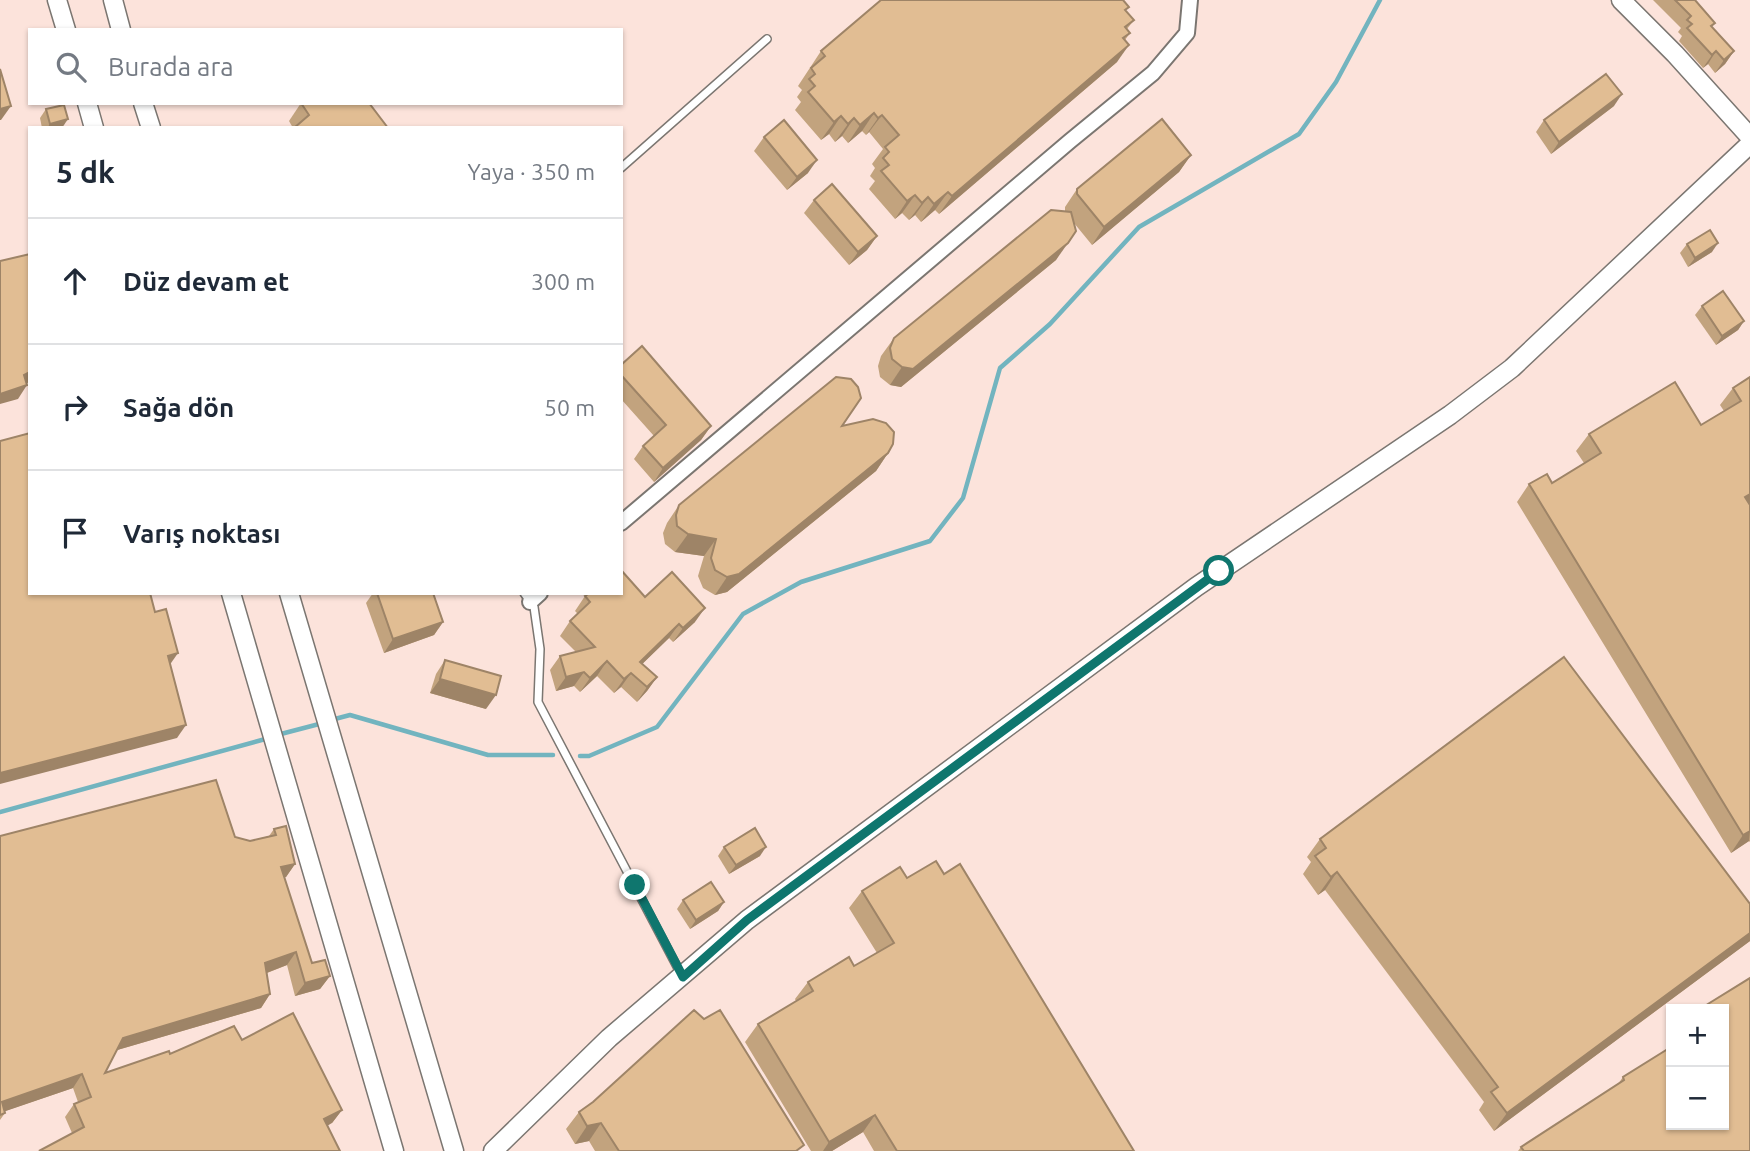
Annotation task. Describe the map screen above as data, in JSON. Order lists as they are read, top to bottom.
{
  "page": {
    "search": "Burada ara",
    "heading": ["5 dk", "Yaya · 350 m"],
    "list": [
      ["Düz devam et", "300 m"],
      ["Sağa dön", "50 m"],
      "Varış noktası"
    ],
    "map_buttons": ["+", "−"]
  }
}
